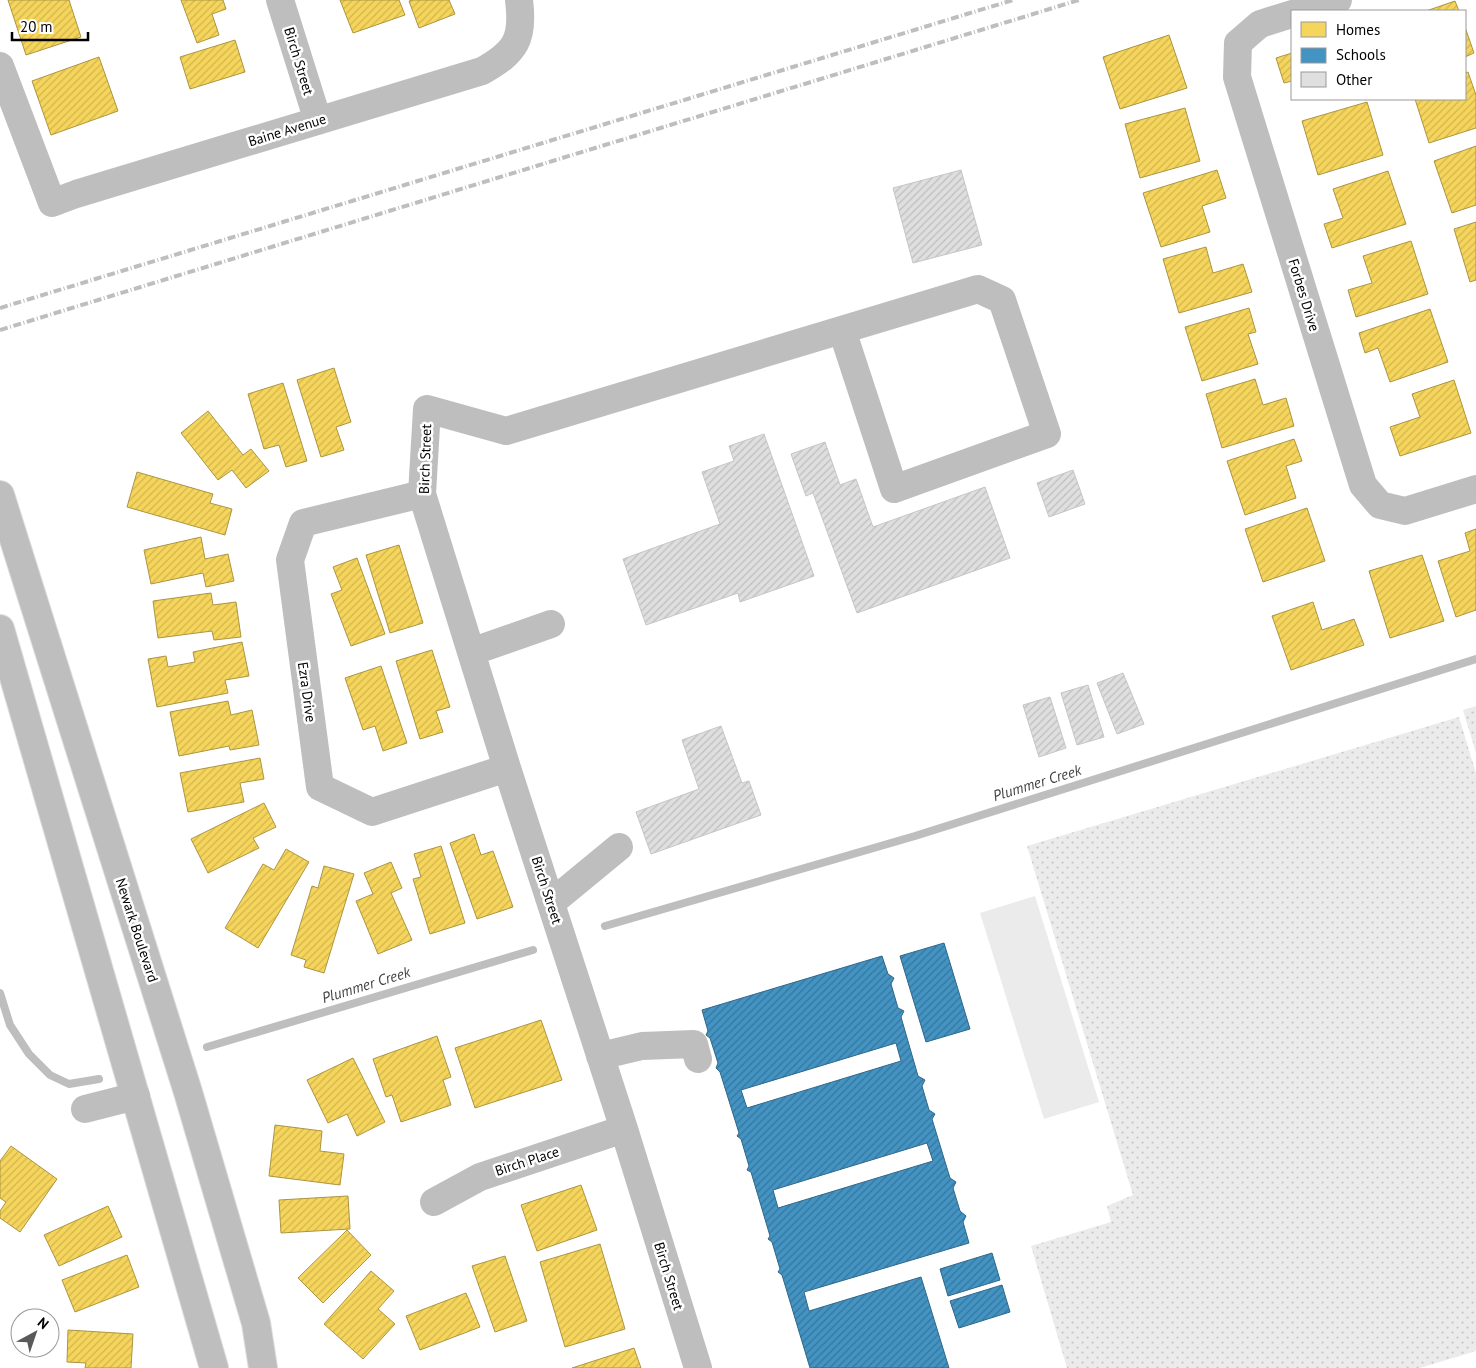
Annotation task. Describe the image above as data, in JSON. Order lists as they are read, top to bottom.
{
  "streets": {
    "street": [
      "Birch Street",
      "Baine Avenue",
      "Forbes Drive",
      "Ezra Drive",
      "Newark Boulevard",
      "Birch Place"
    ]
  },
  "crossings": [
    ["Birch Street", "Baine Avenue"],
    ["Birch Street", "Ezra Drive"],
    ["Birch Street", "Birch Place"]
  ],
  "water": ["Plummer Creek"],
  "legend": ["Homes", "Schools", "Other"],
  "scale_bar": "20 m",
  "north": "top right"
}
